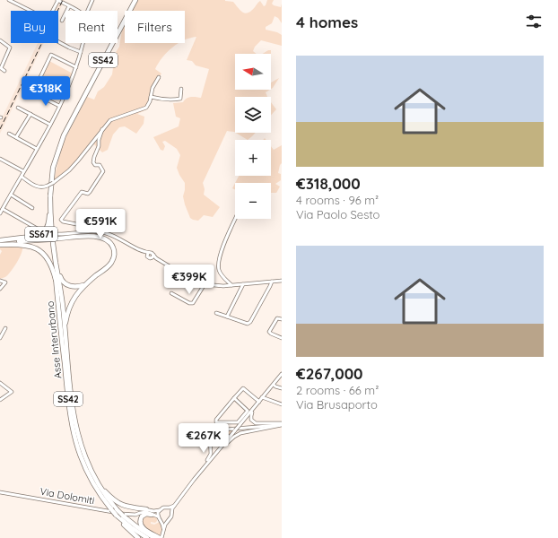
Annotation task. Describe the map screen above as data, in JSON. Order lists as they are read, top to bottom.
{
  "streets": {
    "highway": ["SS42", "SS671", "Asse Interurbano"],
    "street": ["Via Dolomiti"]
  },
  "crossings": [
    ["SS42", "SS671"],
    ["SS42", "Asse Interurbano"],
    ["SS671", "Asse Interurbano"]
  ],
  "north": "left",
  "page": {
    "heading": "4 homes",
    "chip": ["Buy", "Rent", "Filters"],
    "list": [
      {
        "name": "€318,000",
        "note": "4 rooms · 96 m² · Via Paolo Sesto"
      },
      {
        "name": "€267,000",
        "note": "2 rooms · 66 m² · Via Brusaporto"
      }
    ],
    "map_buttons": ["+", "−"],
    "price": [
      "€318K",
      "€591K",
      "€399K",
      "€267K"
    ]
  }
}
